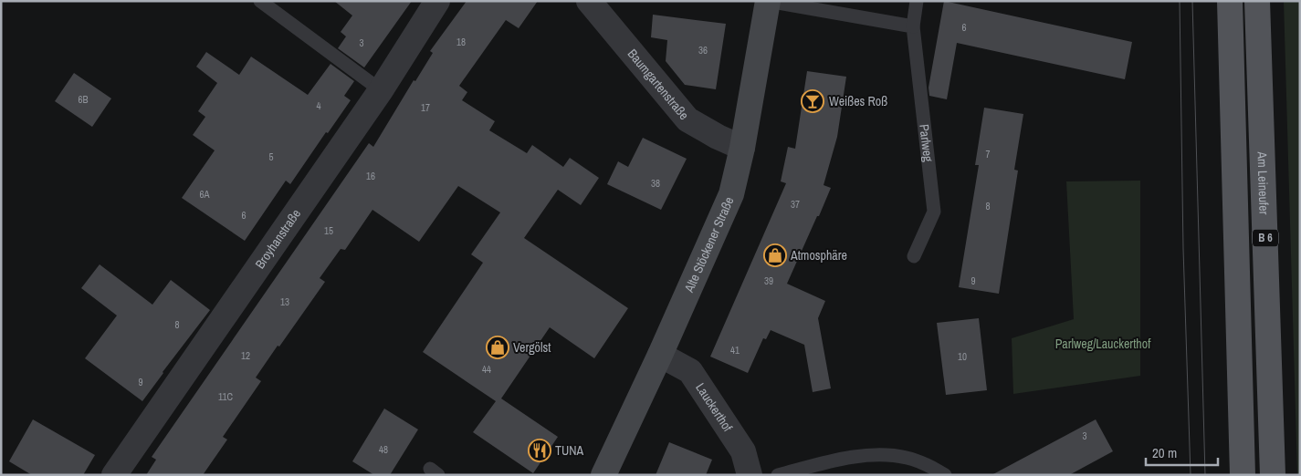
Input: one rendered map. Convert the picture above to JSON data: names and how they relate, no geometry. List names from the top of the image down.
{
  "streets": {
    "main road": ["Am Leineufer", "B 6"],
    "street": [
      "Baumgartenstraße",
      "Broyhanstraße",
      "Alte Stöckener Straße",
      "Lauckerthof"
    ],
    "lane": ["Parlweg"]
  },
  "crossings": [
    ["Baumgartenstraße", "Alte Stöckener Straße"],
    ["Alte Stöckener Straße", "Lauckerthof"]
  ],
  "parks": ["Parlweg/Lauckerthof"],
  "places": {
    "bar": ["Weißes Roß"],
    "shop": ["Atmosphäre", "Vergölst"],
    "restaurant": ["TUNA"]
  },
  "house_numbers": [
    "6",
    "18",
    "3",
    "36",
    "6B",
    "4",
    "17",
    "7",
    "5",
    "16",
    "38",
    "6A",
    "37",
    "8",
    "6",
    "15",
    "39",
    "9",
    "13",
    "8",
    "41",
    "12",
    "10",
    "44",
    "9",
    "11C",
    "3",
    "48"
  ],
  "scale_bar": "20 m"
}
